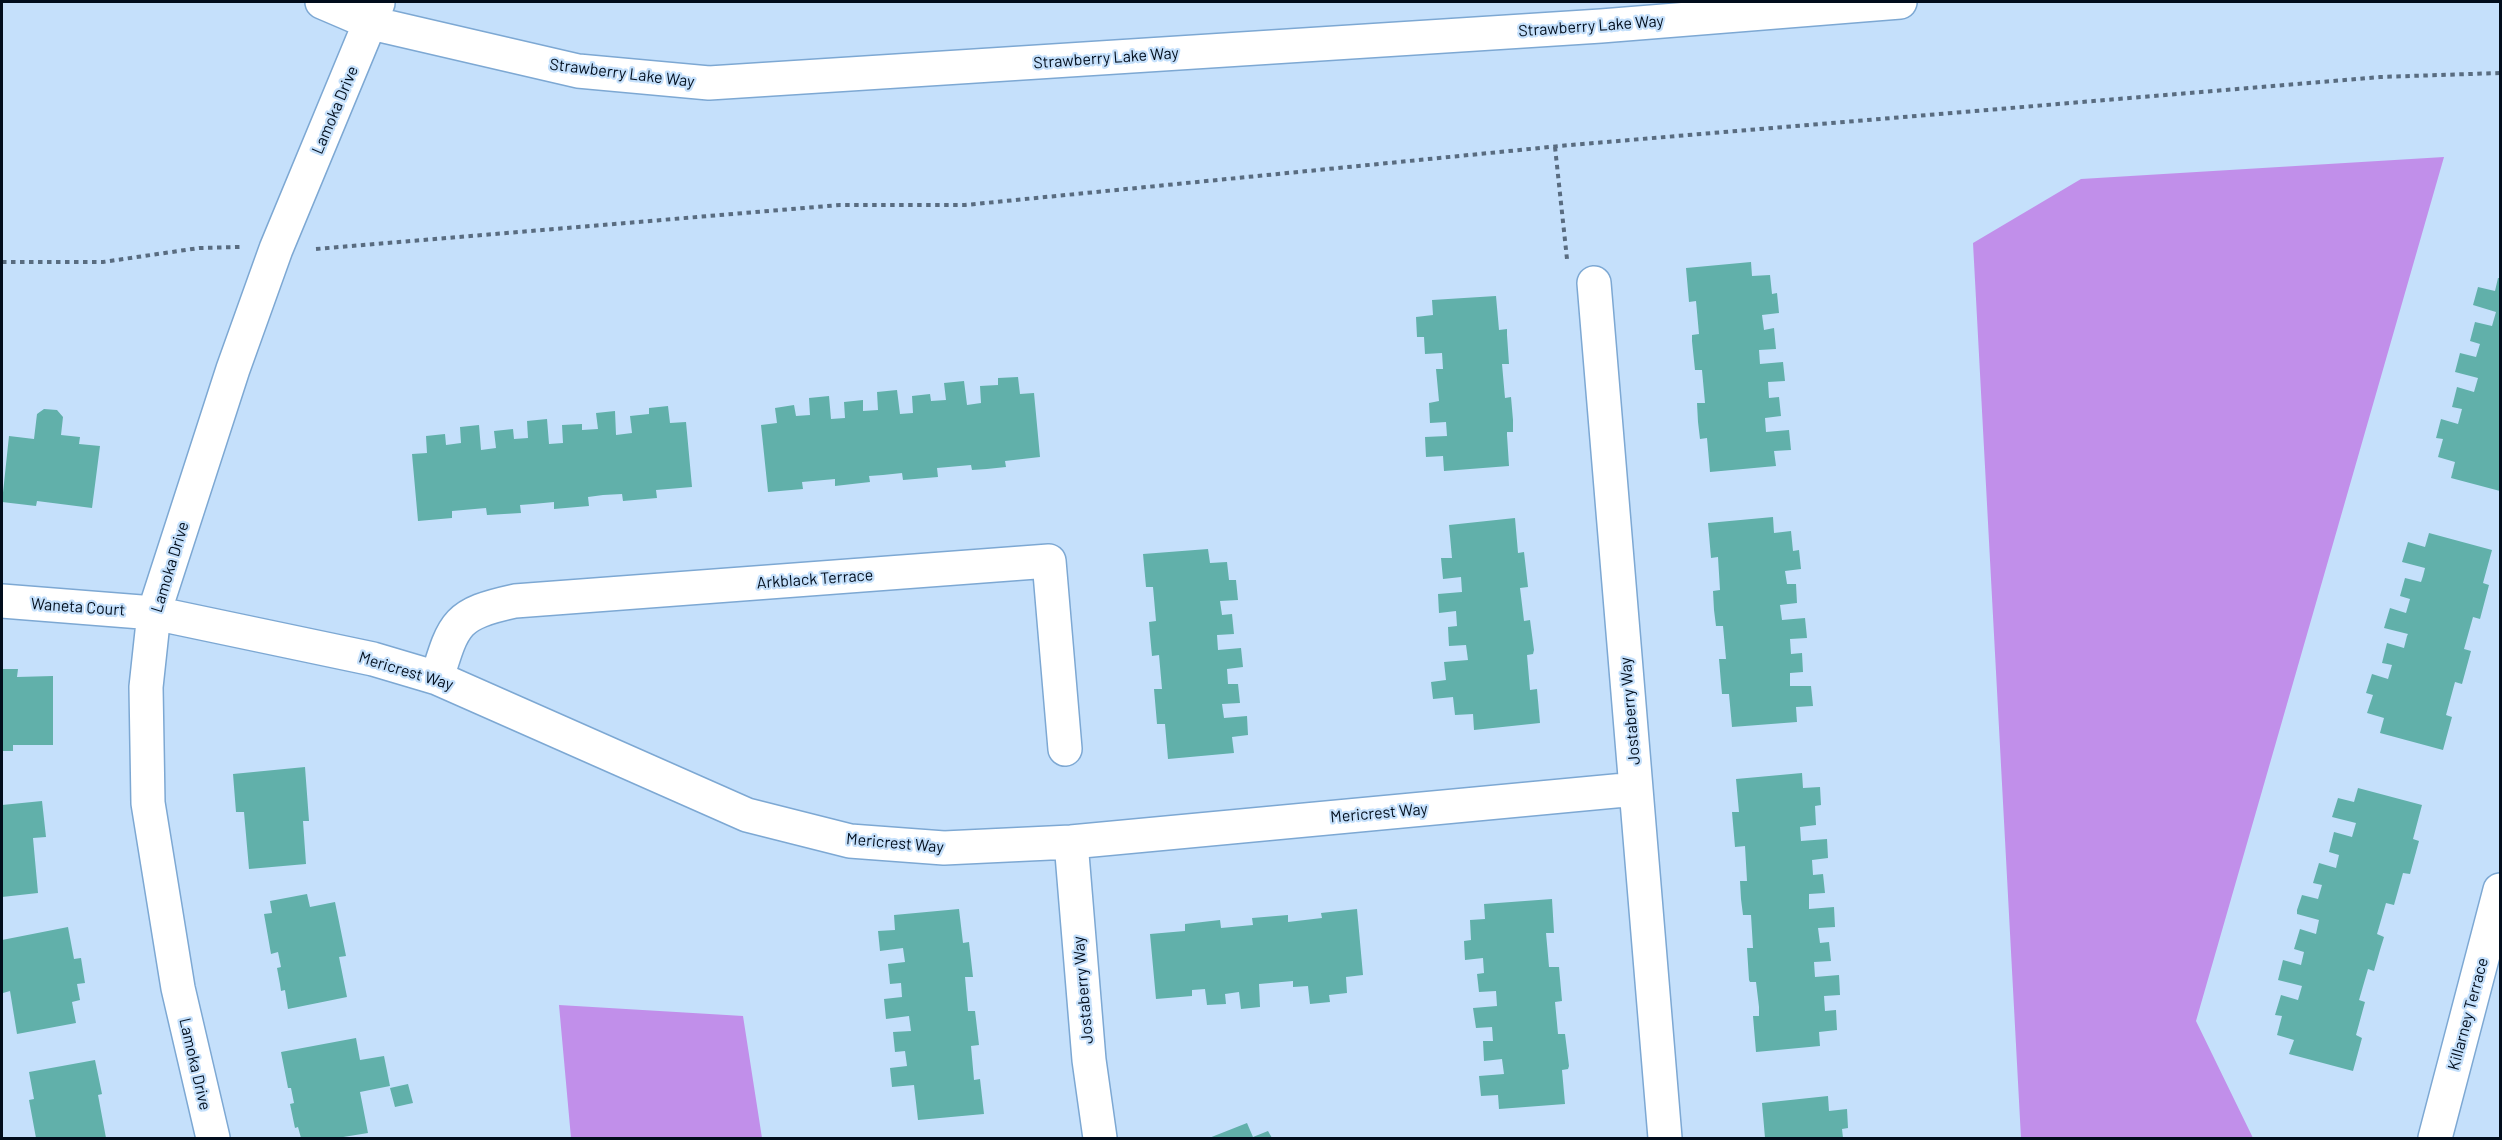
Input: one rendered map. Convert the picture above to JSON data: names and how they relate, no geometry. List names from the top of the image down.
{
  "streets": {
    "street": [
      "Strawberry Lake Way",
      "Lamoka Drive",
      "Arkblack Terrace",
      "Waneta Court",
      "Mericrest Way",
      "Jostaberry Way",
      "Killarney Terrace"
    ]
  },
  "crossings": [
    ["Strawberry Lake Way", "Lamoka Drive"],
    ["Lamoka Drive", "Waneta Court"],
    ["Lamoka Drive", "Mericrest Way"],
    ["Arkblack Terrace", "Mericrest Way"],
    ["Waneta Court", "Mericrest Way"],
    ["Mericrest Way", "Jostaberry Way"]
  ]
}
